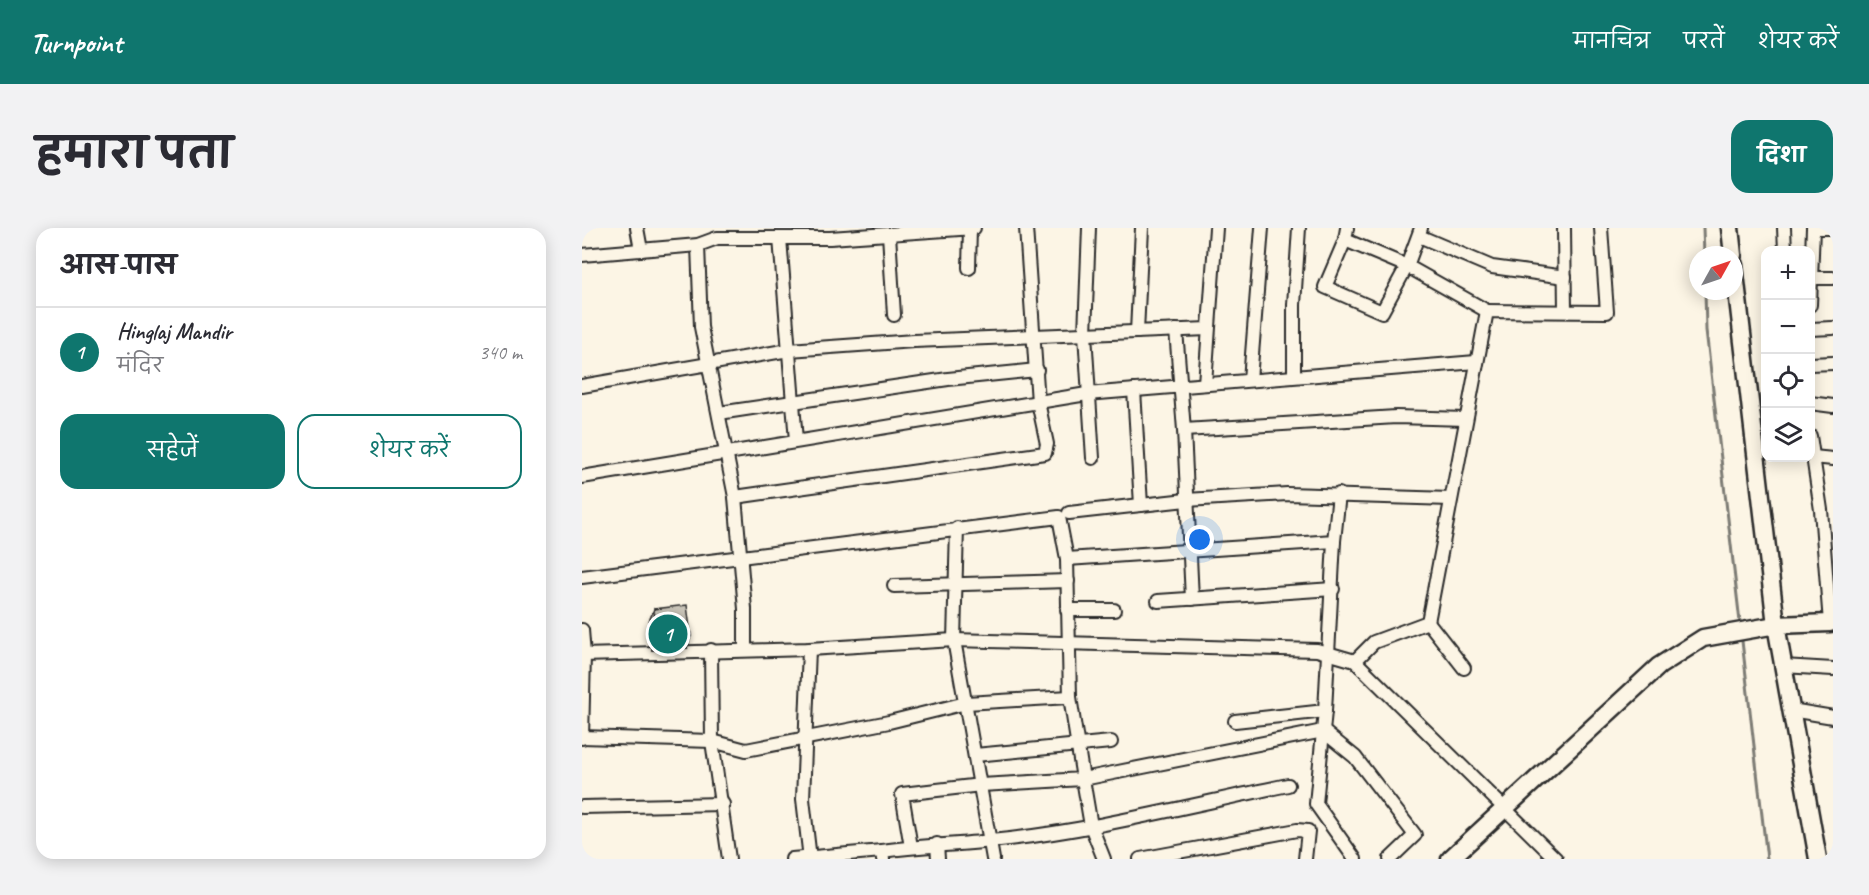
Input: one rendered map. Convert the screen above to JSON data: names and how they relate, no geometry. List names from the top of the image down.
{
  "north": "top right",
  "page": {
    "header": "Turnpoint",
    "nav": ["मानचित्र", "परतें", "शेयर करें"],
    "title": "हमारा पता",
    "buttons": [
      "दिशा",
      ["सहेजें", "शेयर करें"]
    ],
    "heading": "आस-पास",
    "map_buttons": ["+", "−"],
    "list": [
      {
        "mark": "1",
        "name": "Hinglaj Mandir",
        "note": "मंदिर",
        "value": "340 m"
      }
    ],
    "pins": "1"
  }
}
